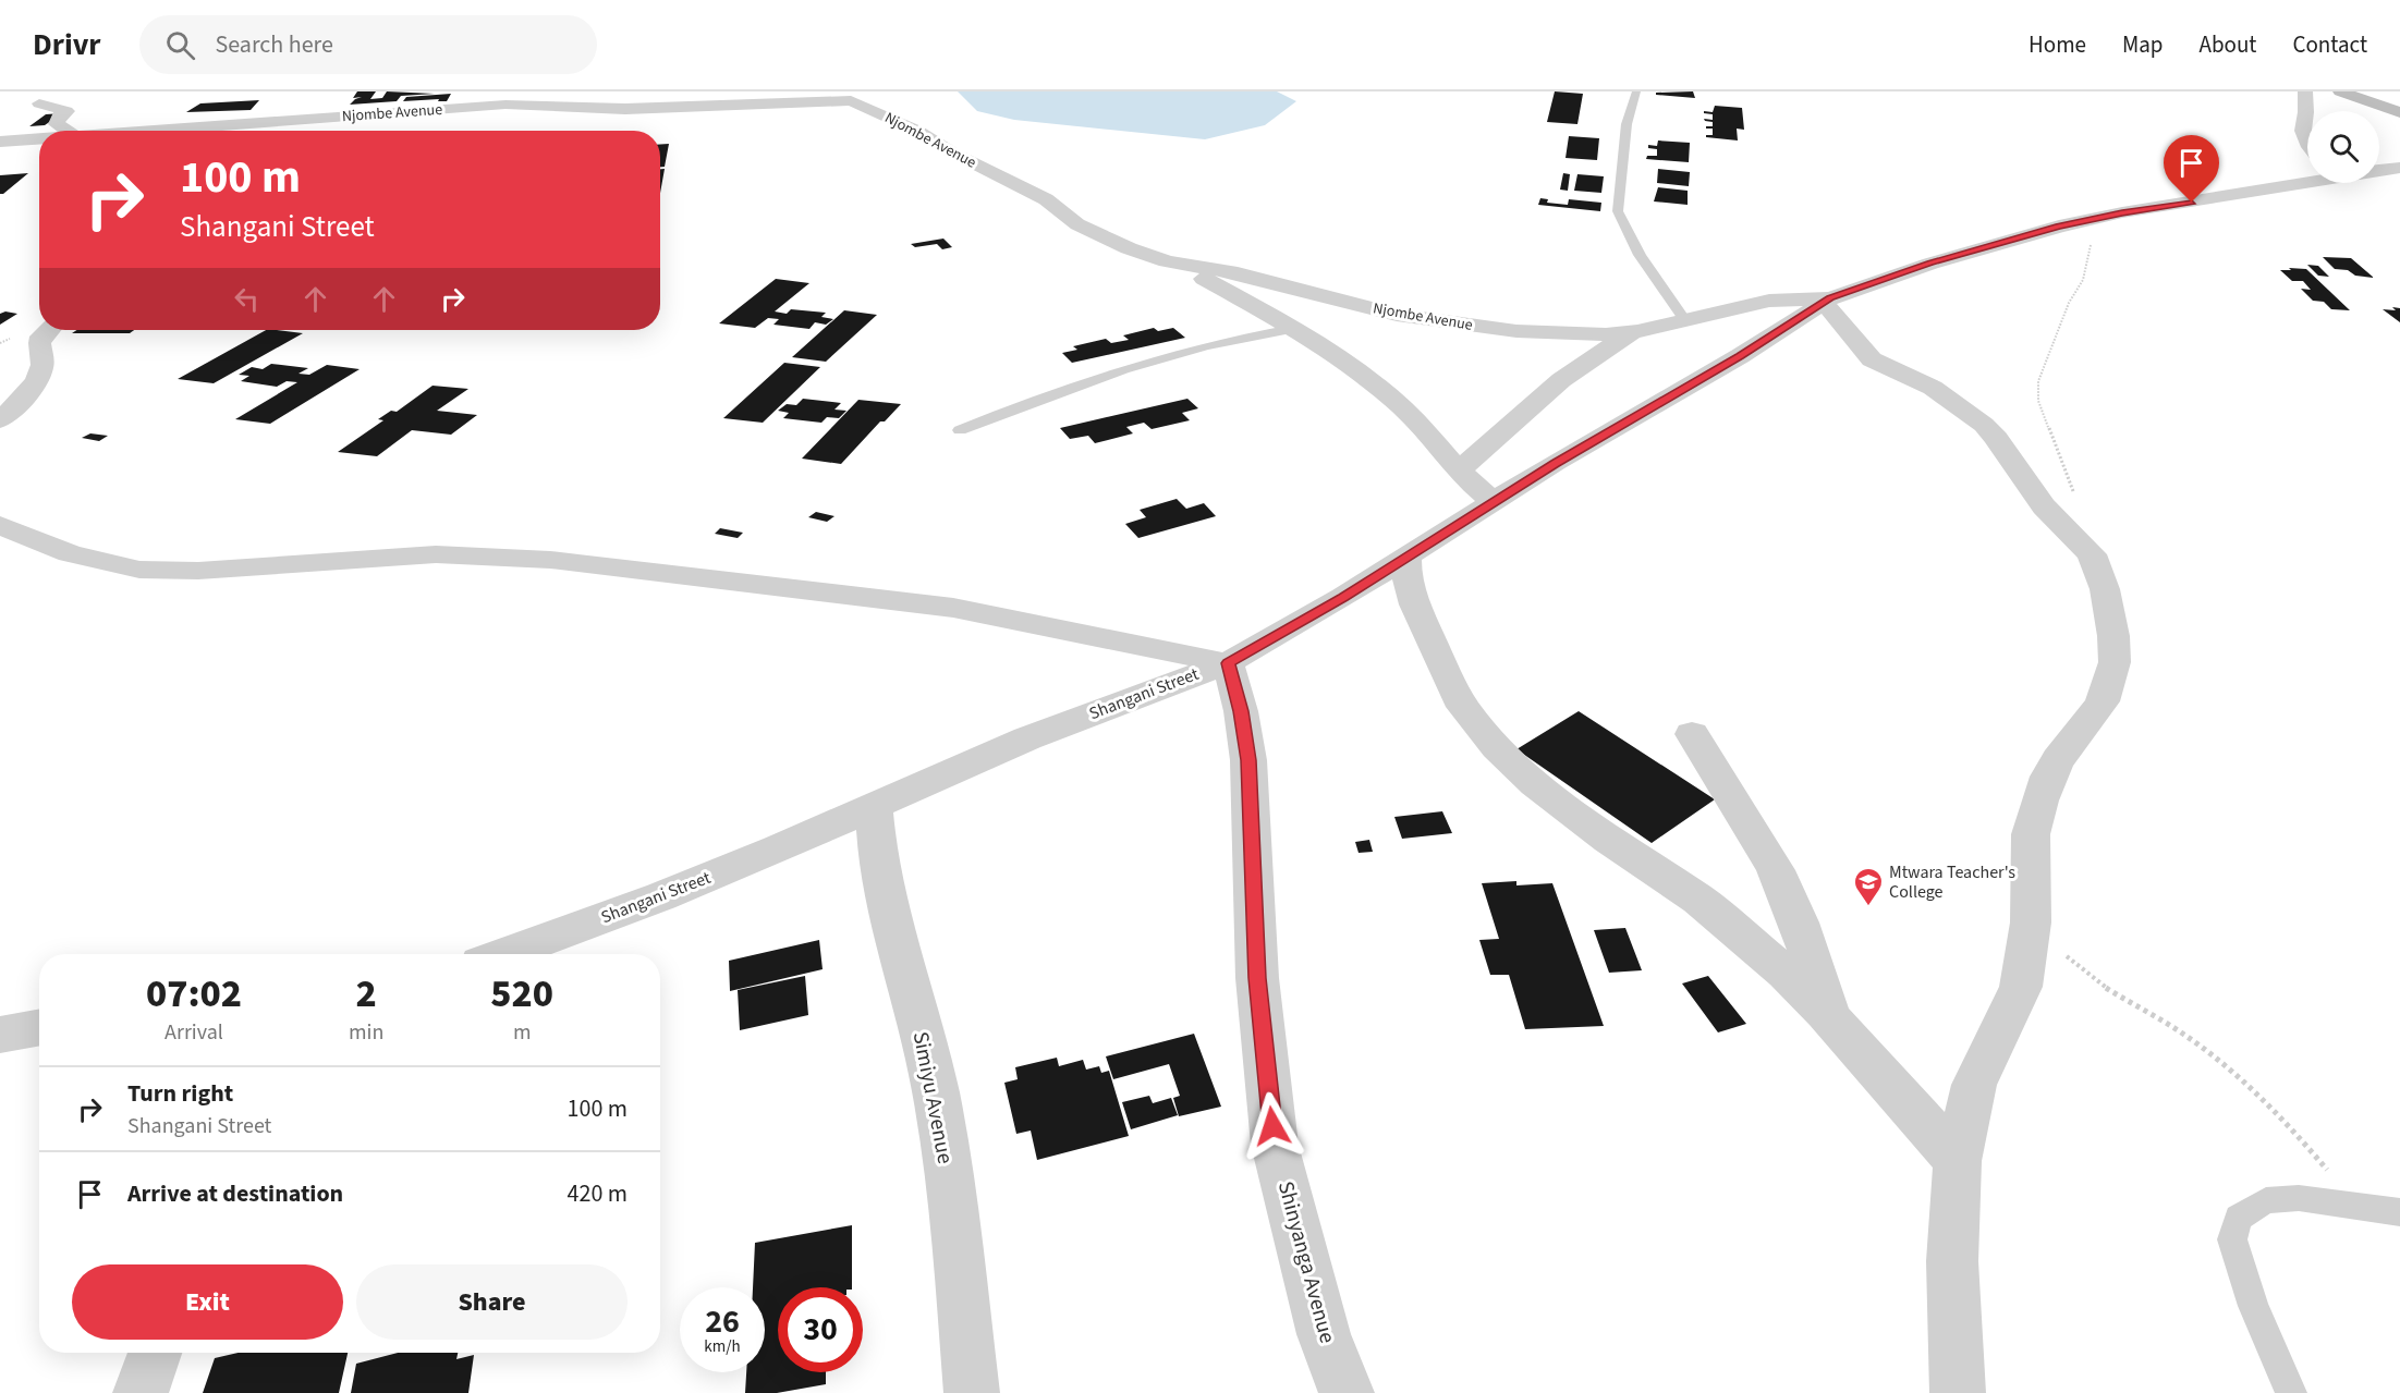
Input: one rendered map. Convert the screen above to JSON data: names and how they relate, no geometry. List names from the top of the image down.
{
  "streets": {
    "street": [
      "Njombe Avenue",
      "Shangani Street",
      "Simiyu Avenue",
      "Shinyanga Avenue"
    ]
  },
  "crossings": [
    ["Njombe Avenue", "Shangani Street"],
    ["Shangani Street", "Simiyu Avenue"],
    ["Shangani Street", "Shinyanga Avenue"]
  ],
  "places": {
    "school or university": ["Mtwara Teacher's College"]
  },
  "page": {
    "header": "Drivr",
    "search": "Search here",
    "nav": [
      "Home",
      "Map",
      "About",
      "Contact"
    ],
    "turn": ["100 m", "Shangani Street"],
    "eta": [
      "07:02",
      "Arrival",
      "2",
      "min",
      "520",
      "m"
    ],
    "list": [
      {
        "name": "Turn right",
        "note": "Shangani Street",
        "value": "100 m"
      },
      {
        "name": "Arrive at destination",
        "value": "420 m"
      }
    ],
    "buttons": ["Exit", "Share"],
    "speed": "26 km/h",
    "limit": "30"
  }
}
